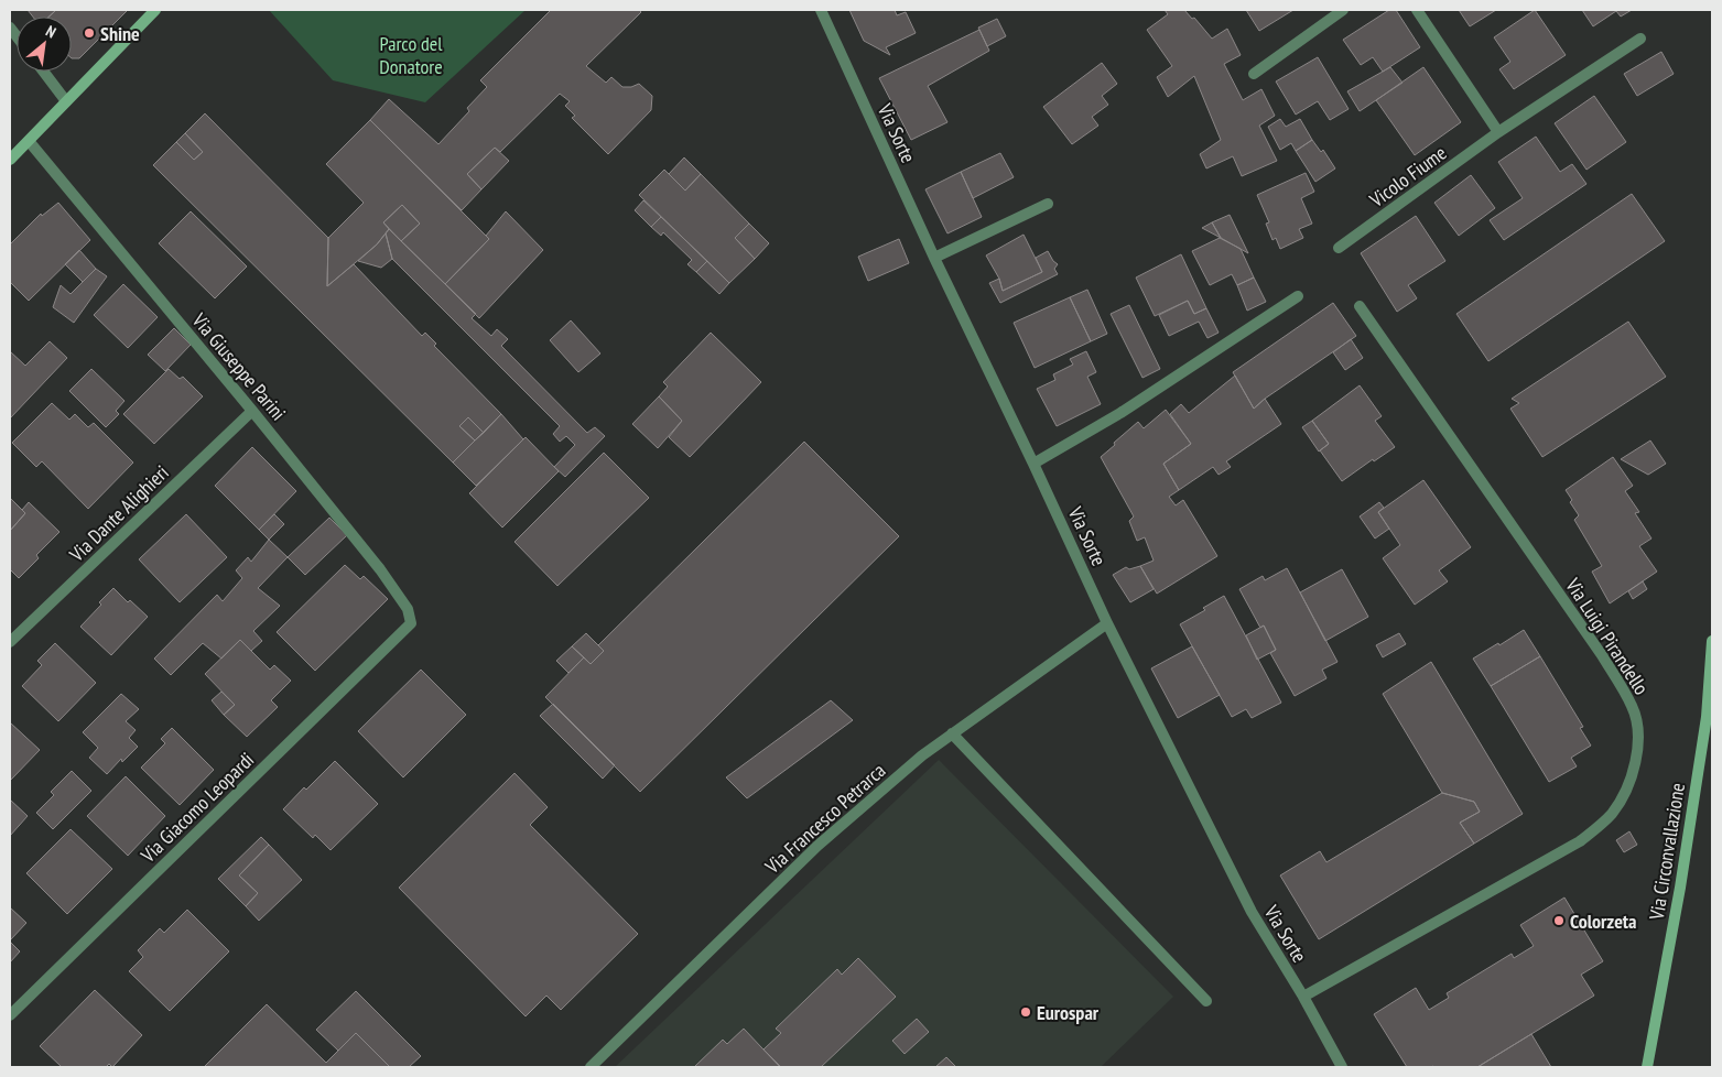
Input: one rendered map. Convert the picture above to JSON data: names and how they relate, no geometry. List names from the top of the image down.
{
  "streets": {
    "main road": ["Via Circonvallazione"],
    "street": [
      "Via Sorte",
      "Vicolo Fiume",
      "Via Giuseppe Parini",
      "Via Dante Alighieri",
      "Via Luigi Pirandello",
      "Via Giacomo Leopardi",
      "Via Francesco Petrarca"
    ]
  },
  "crossings": [
    ["Via Sorte", "Via Luigi Pirandello"],
    ["Via Sorte", "Via Francesco Petrarca"],
    ["Via Giuseppe Parini", "Via Dante Alighieri"],
    ["Via Giuseppe Parini", "Via Giacomo Leopardi"]
  ],
  "parks": ["Parco del Donatore"],
  "places": ["Shine", "Colorzeta", "Eurospar"],
  "north": "top right"
}
